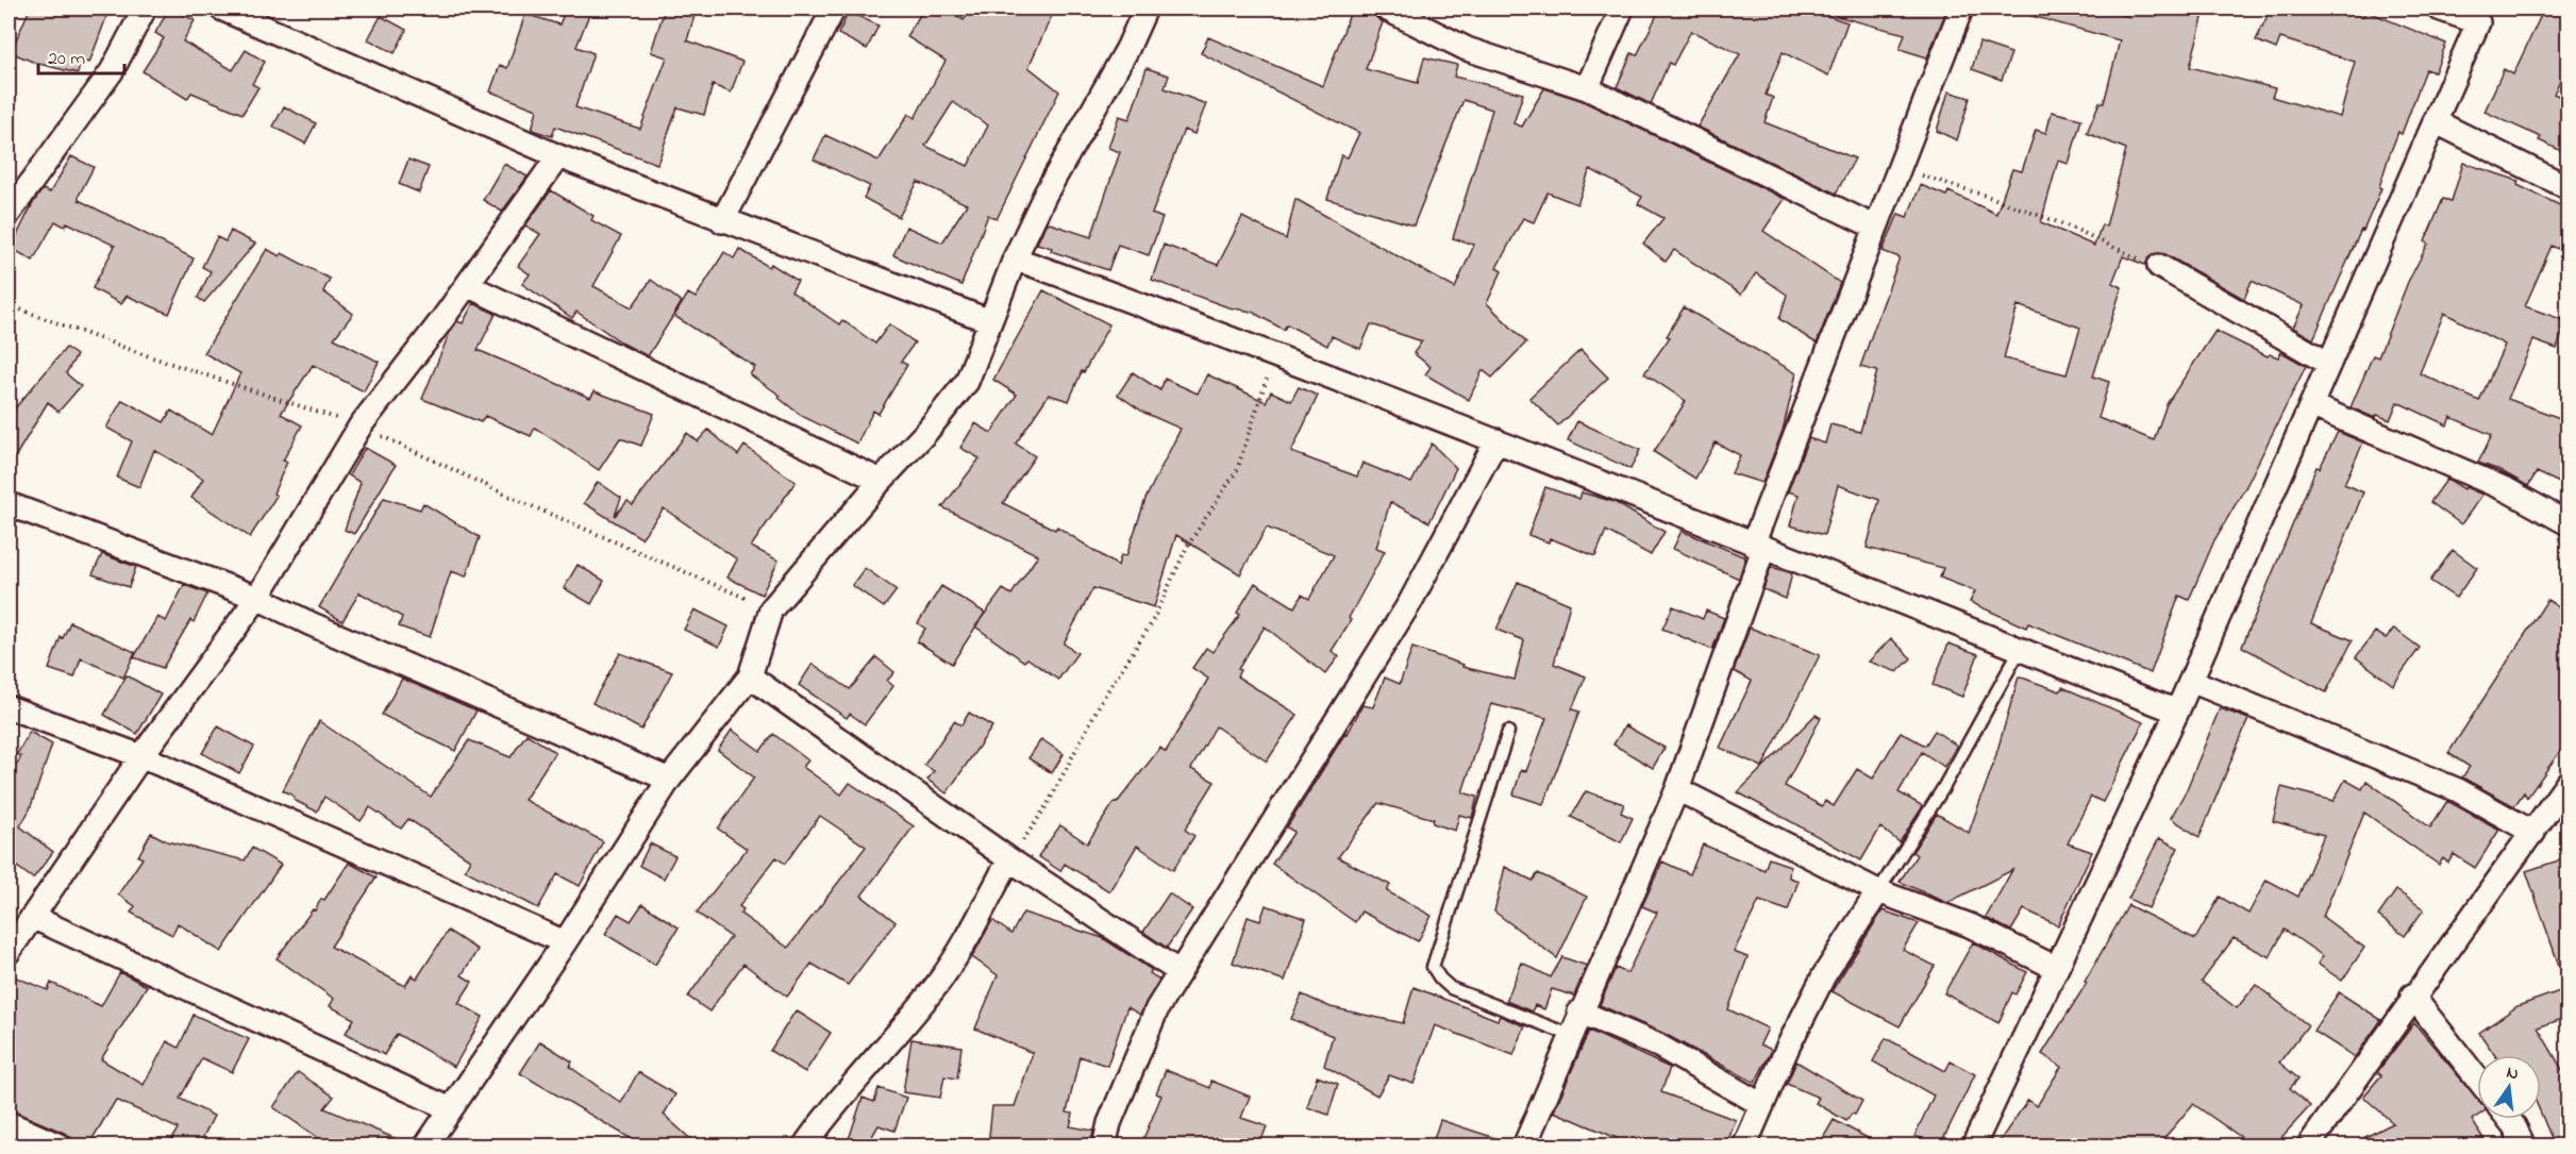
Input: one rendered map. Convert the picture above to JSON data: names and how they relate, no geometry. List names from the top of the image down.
{
  "scale_bar": "20 m",
  "north": "top"
}
